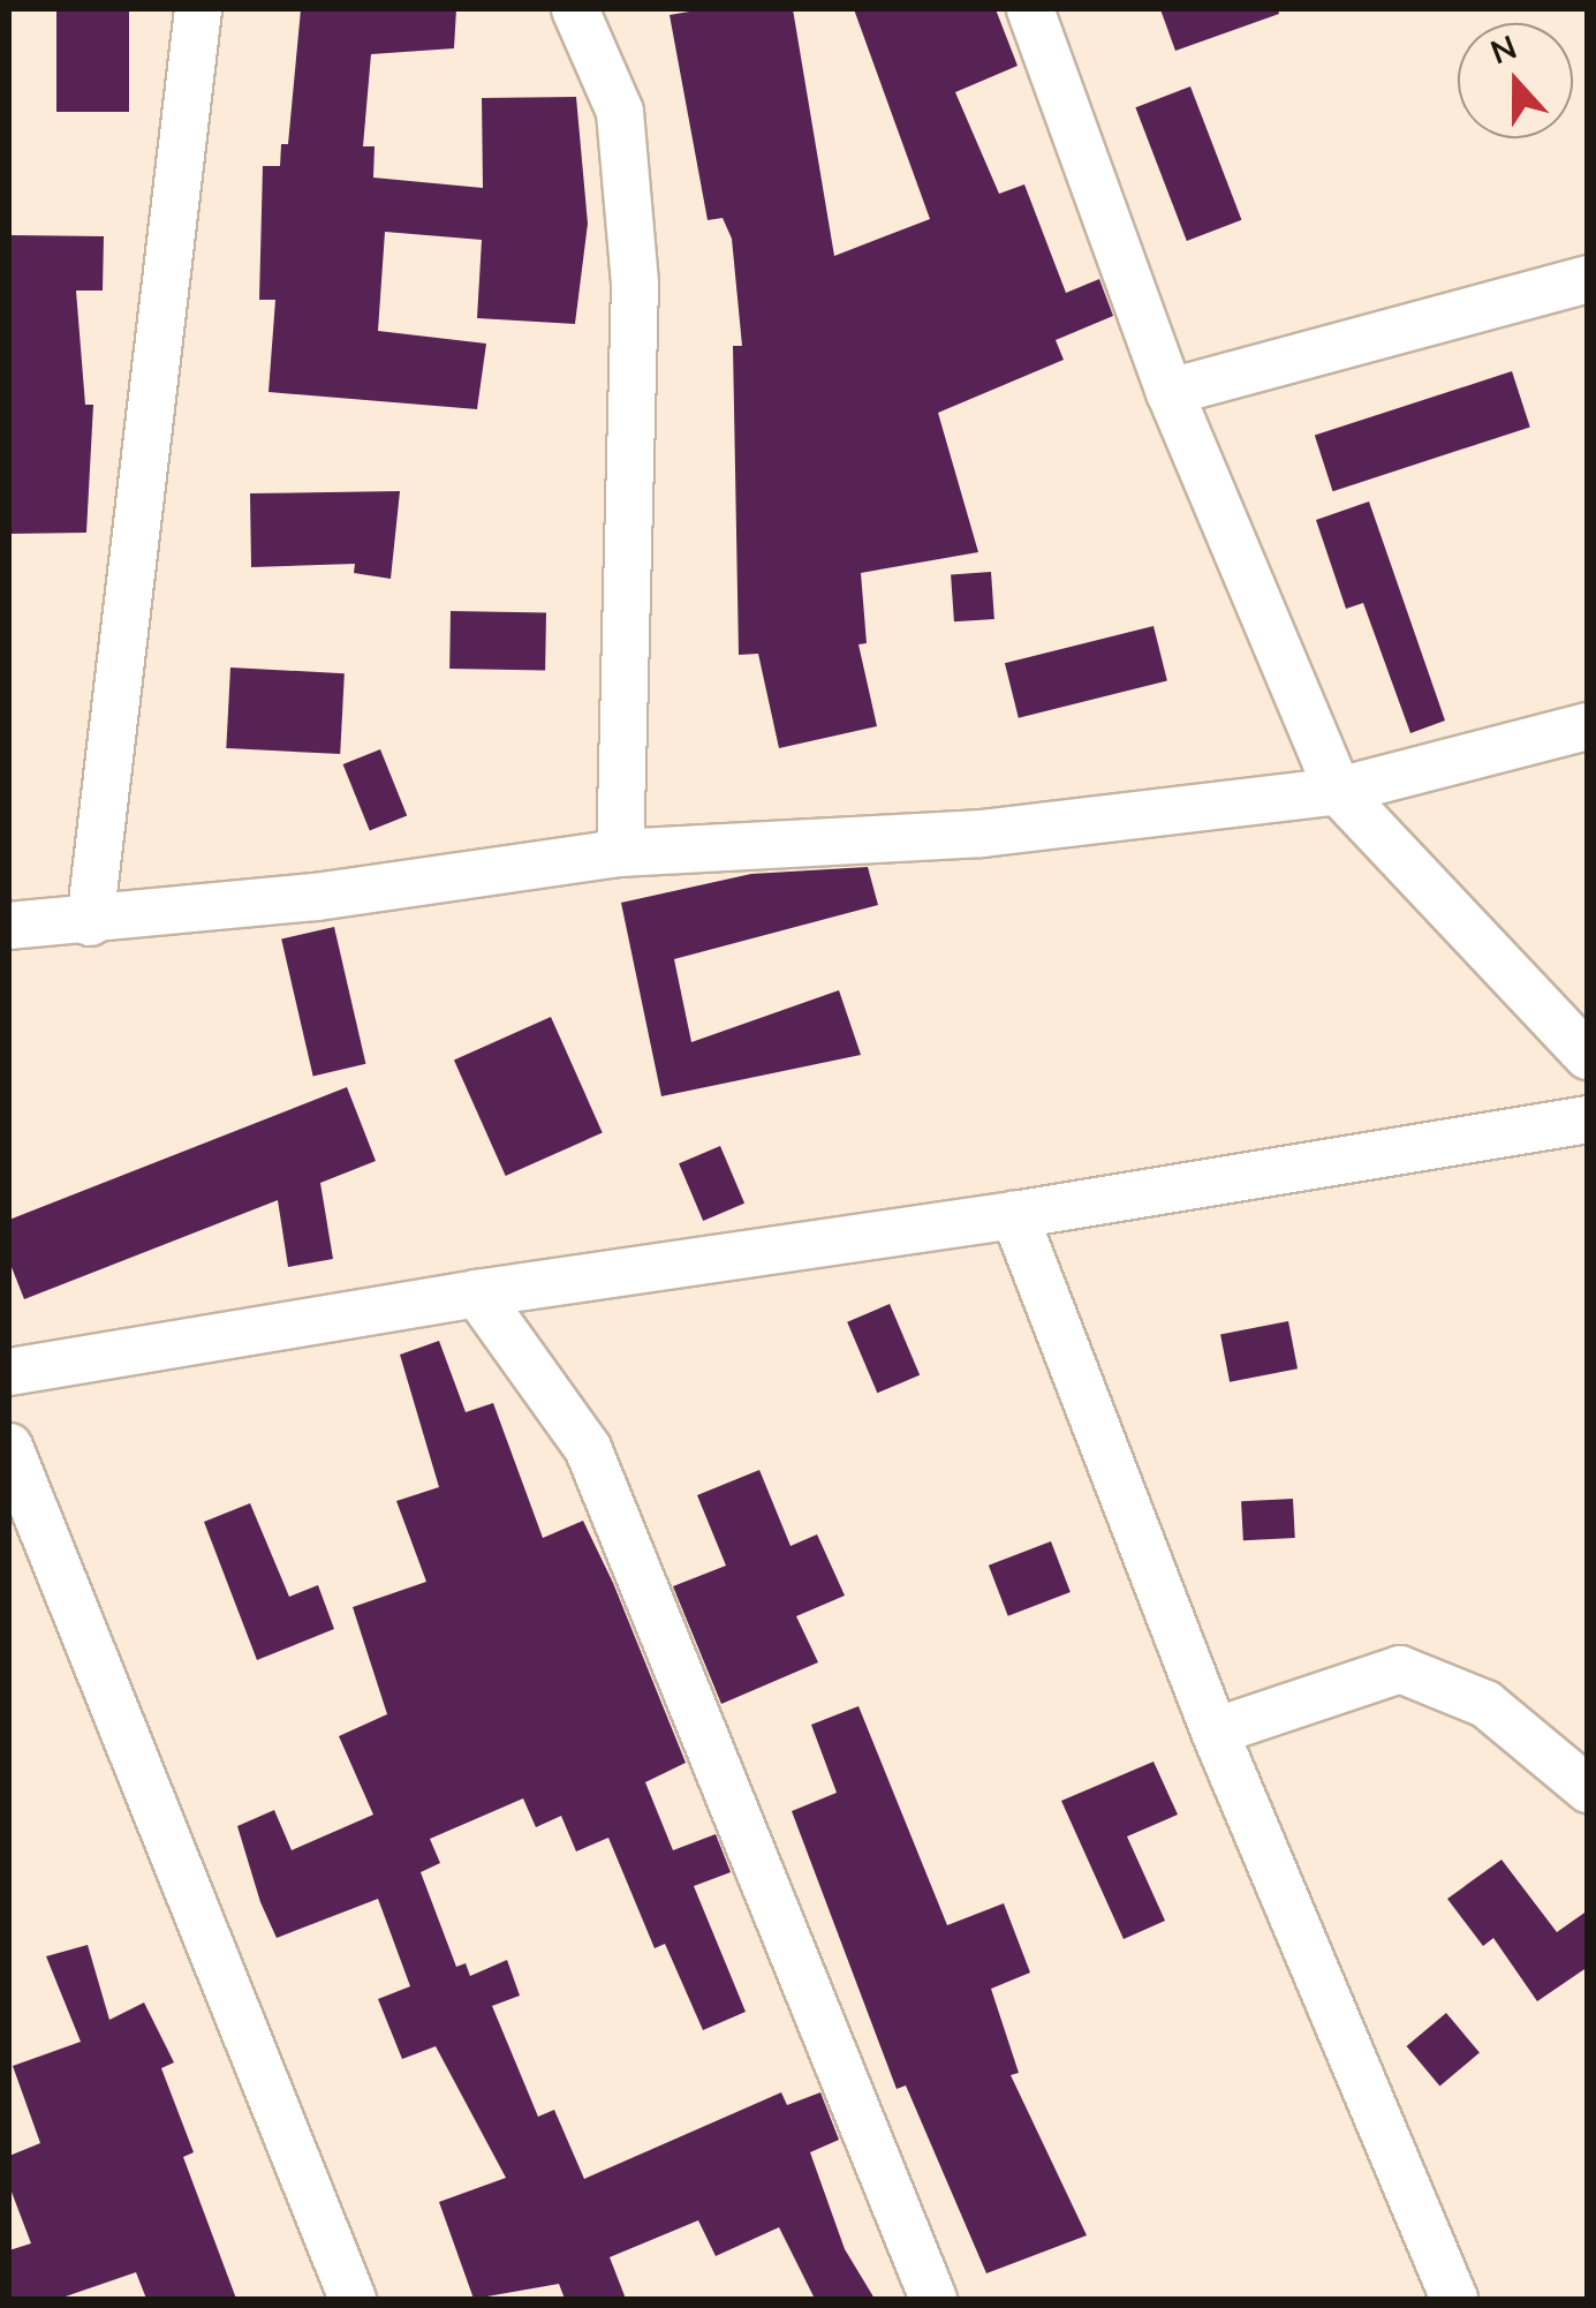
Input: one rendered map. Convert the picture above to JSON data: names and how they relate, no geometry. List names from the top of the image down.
{
  "north": "top"
}
